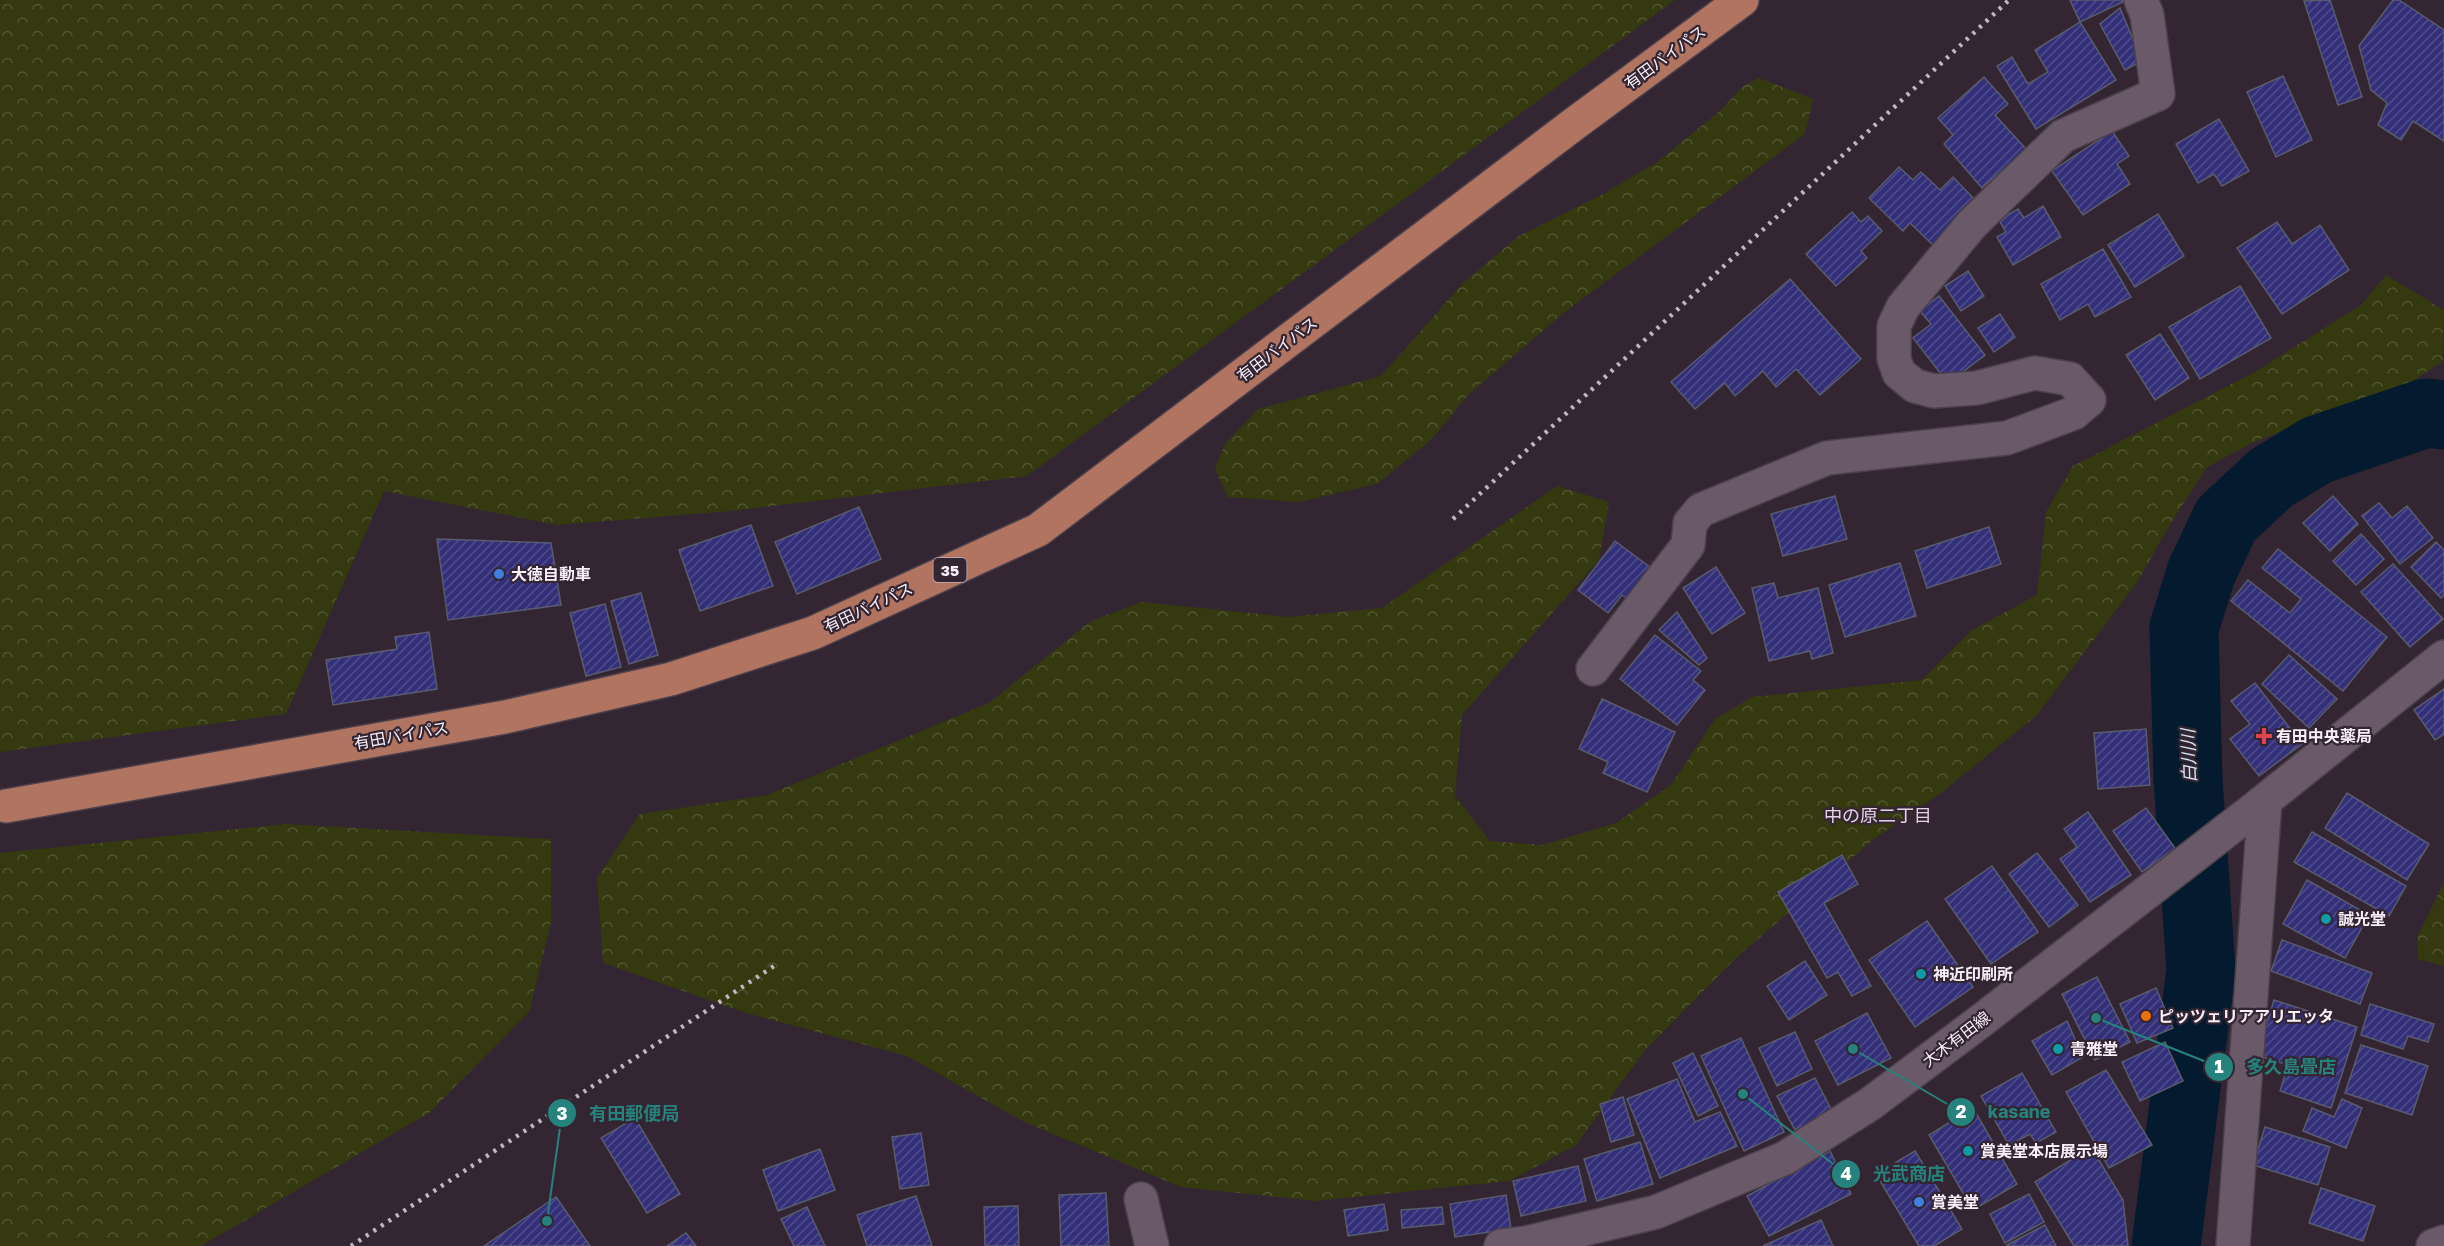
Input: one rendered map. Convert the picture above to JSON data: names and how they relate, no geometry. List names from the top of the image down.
{
  "streets": {
    "highway": ["有田バイパス", "35"],
    "street": ["大木有田線"]
  },
  "districts": ["中の原二丁目"],
  "water": ["白川川"],
  "places": {
    "other": [
      "大徳自動車",
      "誠光堂",
      "神近印刷所",
      "ピッツェリアアリエッタ",
      "多久島畳店",
      "kasane",
      "青雅堂",
      "光武商店",
      "賞美堂本店展示場",
      "賞美堂",
      "有田郵便局"
    ],
    "health": ["有田中央薬局"]
  }
}
